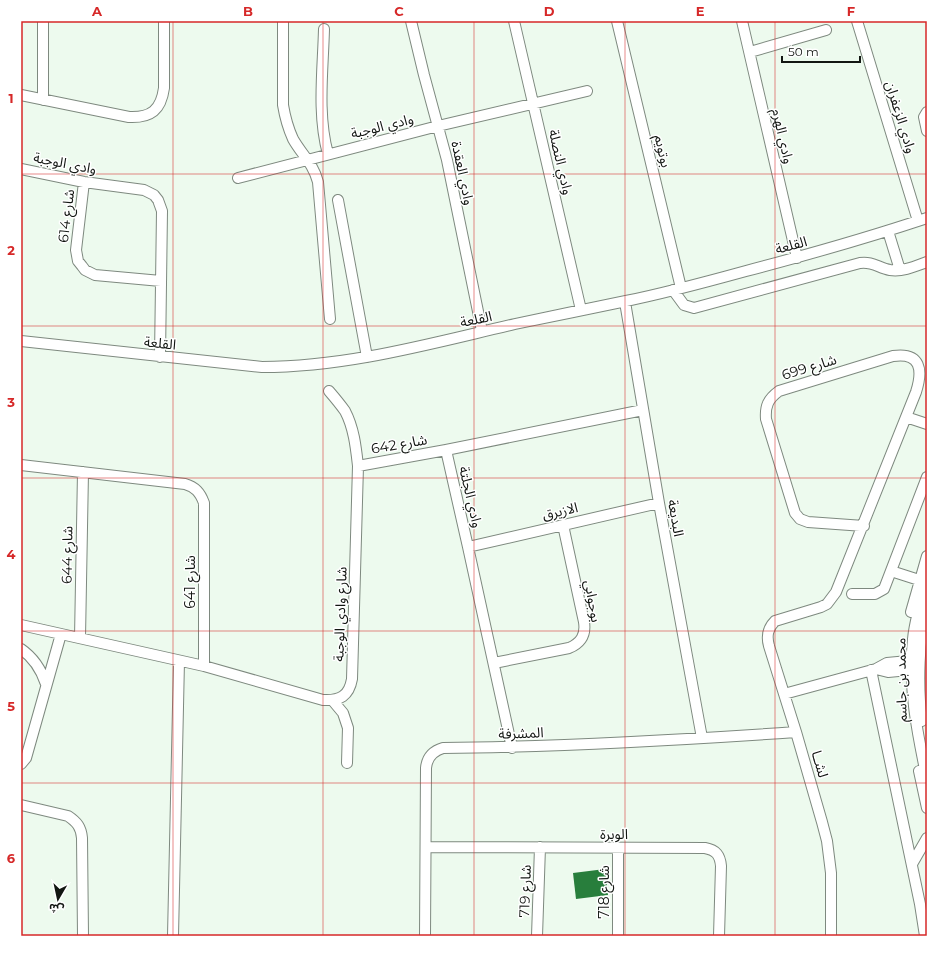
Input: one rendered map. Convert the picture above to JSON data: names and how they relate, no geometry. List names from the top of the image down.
{
  "streets": {
    "street": [
      "وادي الزعفران",
      "وادي الوجبة",
      "وادي الهرم",
      "بوتويم",
      "وادي النصلة",
      "وادي العقدة",
      "شارع 614",
      "القلعة",
      "شارع 699",
      "شارع 642",
      "وادي الجلتة",
      "الازيرق",
      "البديعة",
      "شارع 644",
      "شارع 641",
      "بوجوابي",
      "شارع وادي الوجبة",
      "محمد بن جاسم",
      "المشرفة",
      "لشــا",
      "الوبرة",
      "شارع 719",
      "شارع 718"
    ]
  },
  "crossings": [
    ["وادي الزعفران", "القلعة"],
    ["وادي الوجبة", "وادي النصلة"],
    ["وادي الوجبة", "وادي العقدة"],
    ["وادي الوجبة", "شارع 614"],
    ["وادي الوجبة", "القلعة"],
    ["وادي الهرم", "القلعة"],
    ["بوتويم", "القلعة"],
    ["وادي النصلة", "القلعة"],
    ["وادي العقدة", "القلعة"],
    ["القلعة", "البديعة"],
    ["شارع 699", "لشــا"],
    ["شارع 642", "وادي الجلتة"],
    ["شارع 642", "شارع وادي الوجبة"],
    ["وادي الجلتة", "الازيرق"],
    ["وادي الجلتة", "البديعة"],
    ["وادي الجلتة", "بوجوابي"],
    ["وادي الجلتة", "المشرفة"],
    ["الازيرق", "البديعة"],
    ["الازيرق", "بوجوابي"],
    ["البديعة", "المشرفة"],
    ["شارع 644", "شارع 641"],
    ["المشرفة", "لشــا"],
    ["المشرفة", "الوبرة"],
    ["الوبرة", "شارع 719"],
    ["الوبرة", "شارع 718"]
  ],
  "scale_bar": "50 m",
  "north": "bottom",
  "grid": {
    "columns": [
      "A",
      "B",
      "C",
      "D",
      "E",
      "F"
    ],
    "rows": [
      "1",
      "2",
      "3",
      "4",
      "5",
      "6"
    ]
  }
}
